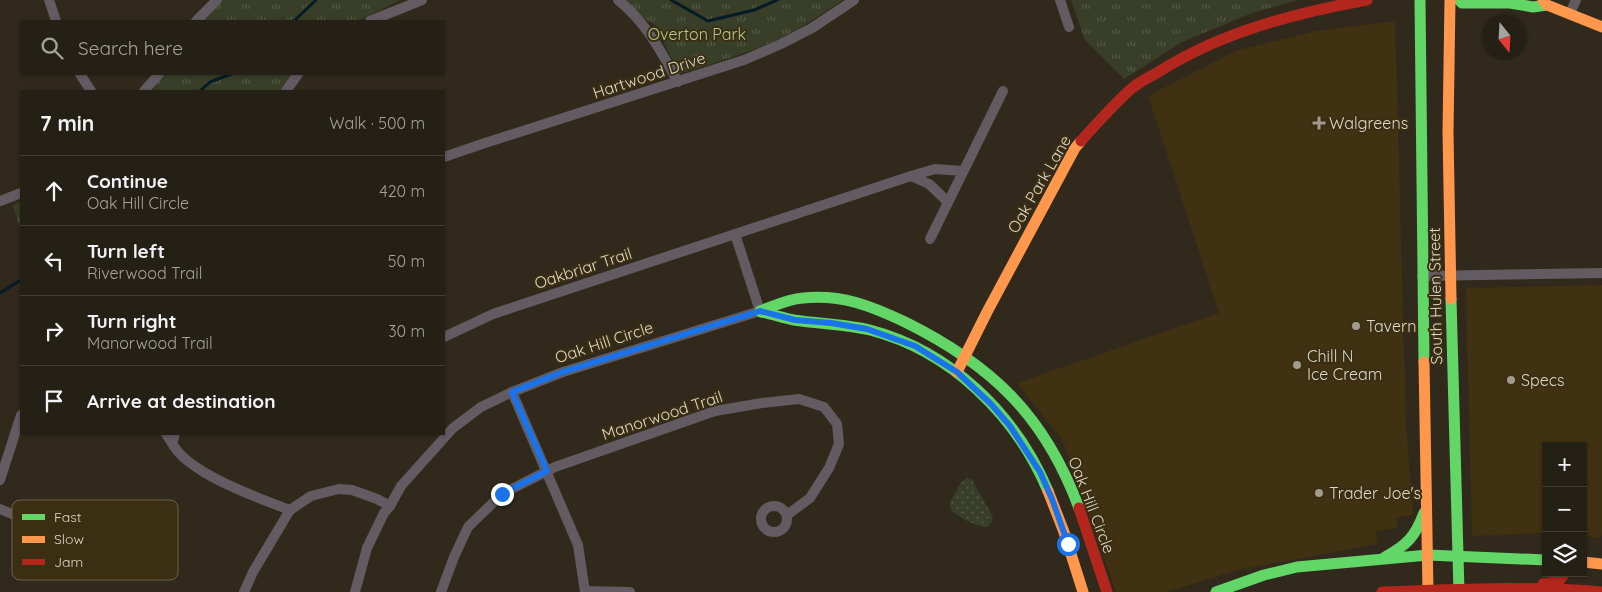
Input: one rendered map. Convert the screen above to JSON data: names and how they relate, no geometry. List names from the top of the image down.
{
  "streets": {
    "street": [
      "Hartwood Drive",
      "Oak Park Lane",
      "Oakbriar Trail",
      "South Hulen Street",
      "Oak Hill Circle",
      "Manorwood Trail"
    ]
  },
  "crossings": [
    ["Oak Park Lane", "Oak Hill Circle"]
  ],
  "parks": ["Overton Park"],
  "places": {
    "health": ["Walgreens"],
    "other": [
      "Tavern",
      "Chill N Ice Cream",
      "Specs",
      "Trader Joe's"
    ]
  },
  "legend": ["Fast", "Slow", "Jam"],
  "north": "bottom",
  "page": {
    "search": "Search here",
    "heading": ["7 min", "Walk · 500 m"],
    "list": [
      ["Continue", "Oak Hill Circle", "420 m"],
      ["Turn left", "Riverwood Trail", "50 m"],
      ["Turn right", "Manorwood Trail", "30 m"],
      "Arrive at destination"
    ],
    "map_buttons": ["+", "−"]
  }
}
